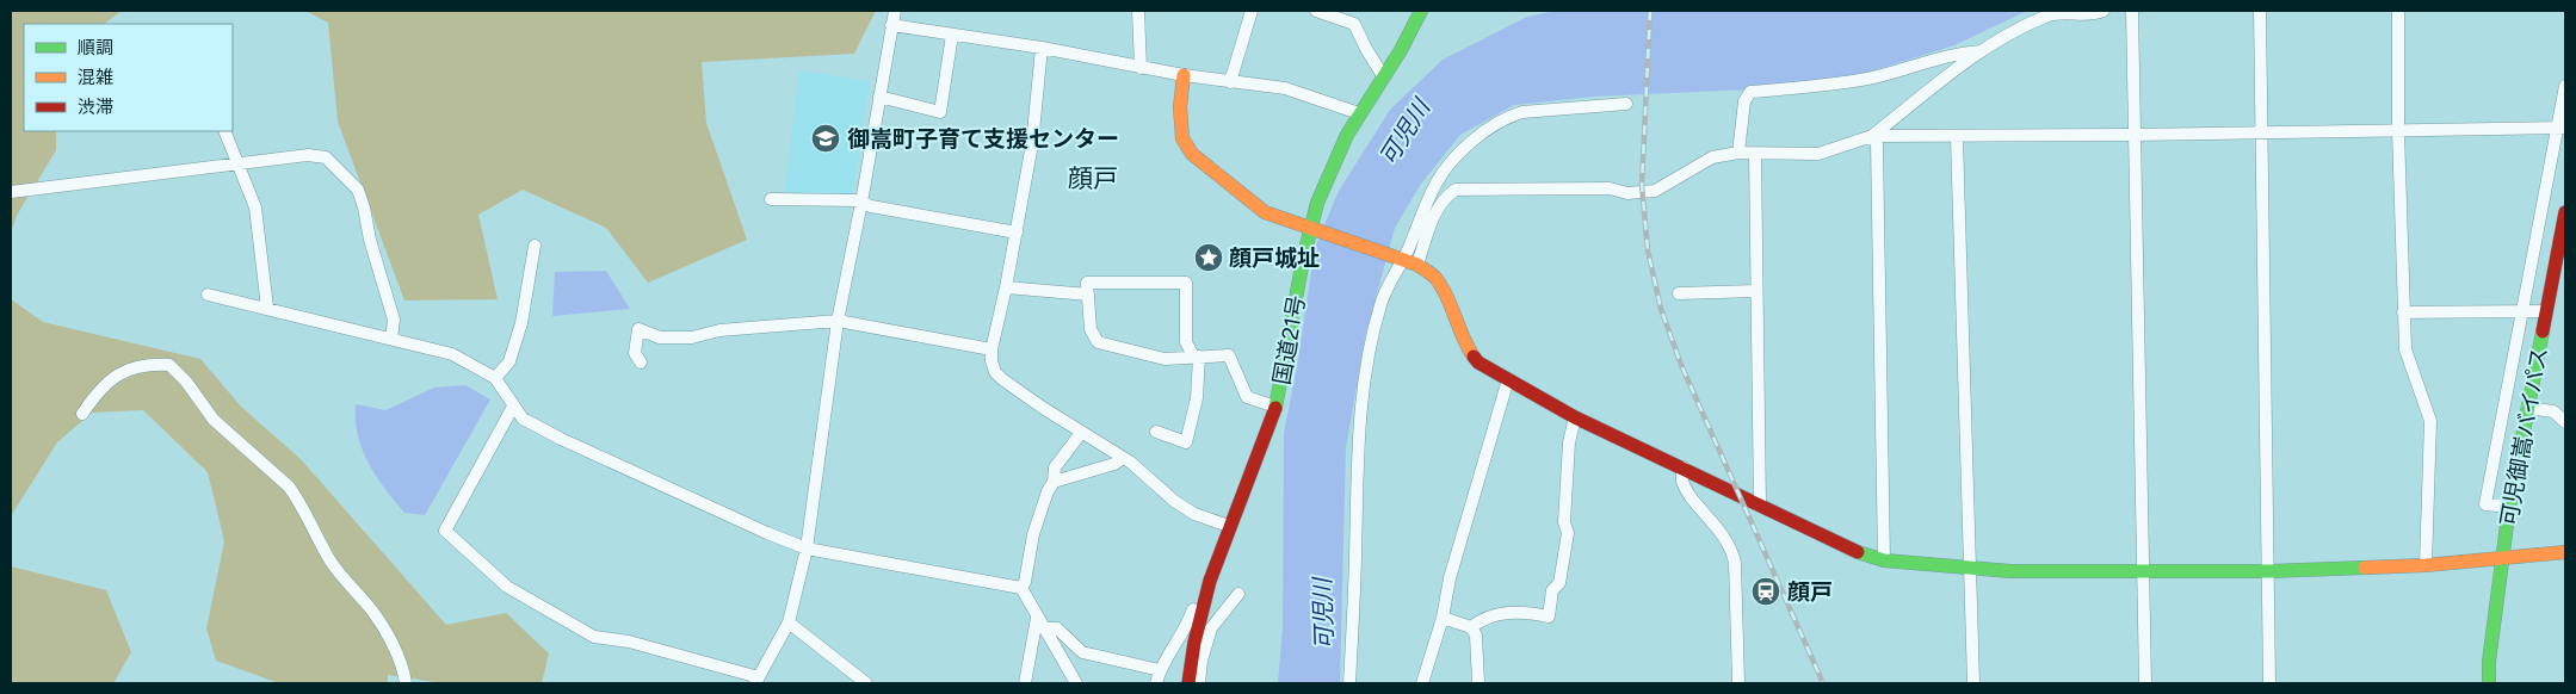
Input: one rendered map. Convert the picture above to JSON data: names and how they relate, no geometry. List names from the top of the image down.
{
  "streets": {
    "main road": ["国道21号", "可児御嵩バイパス"]
  },
  "districts": ["顔戸"],
  "water": ["可児川"],
  "places": {
    "school or university": ["御嵩町子育て支援センター"],
    "place": ["顔戸城址"],
    "station": ["顔戸"]
  },
  "legend": ["順調", "混雑", "渋滞"]
}
